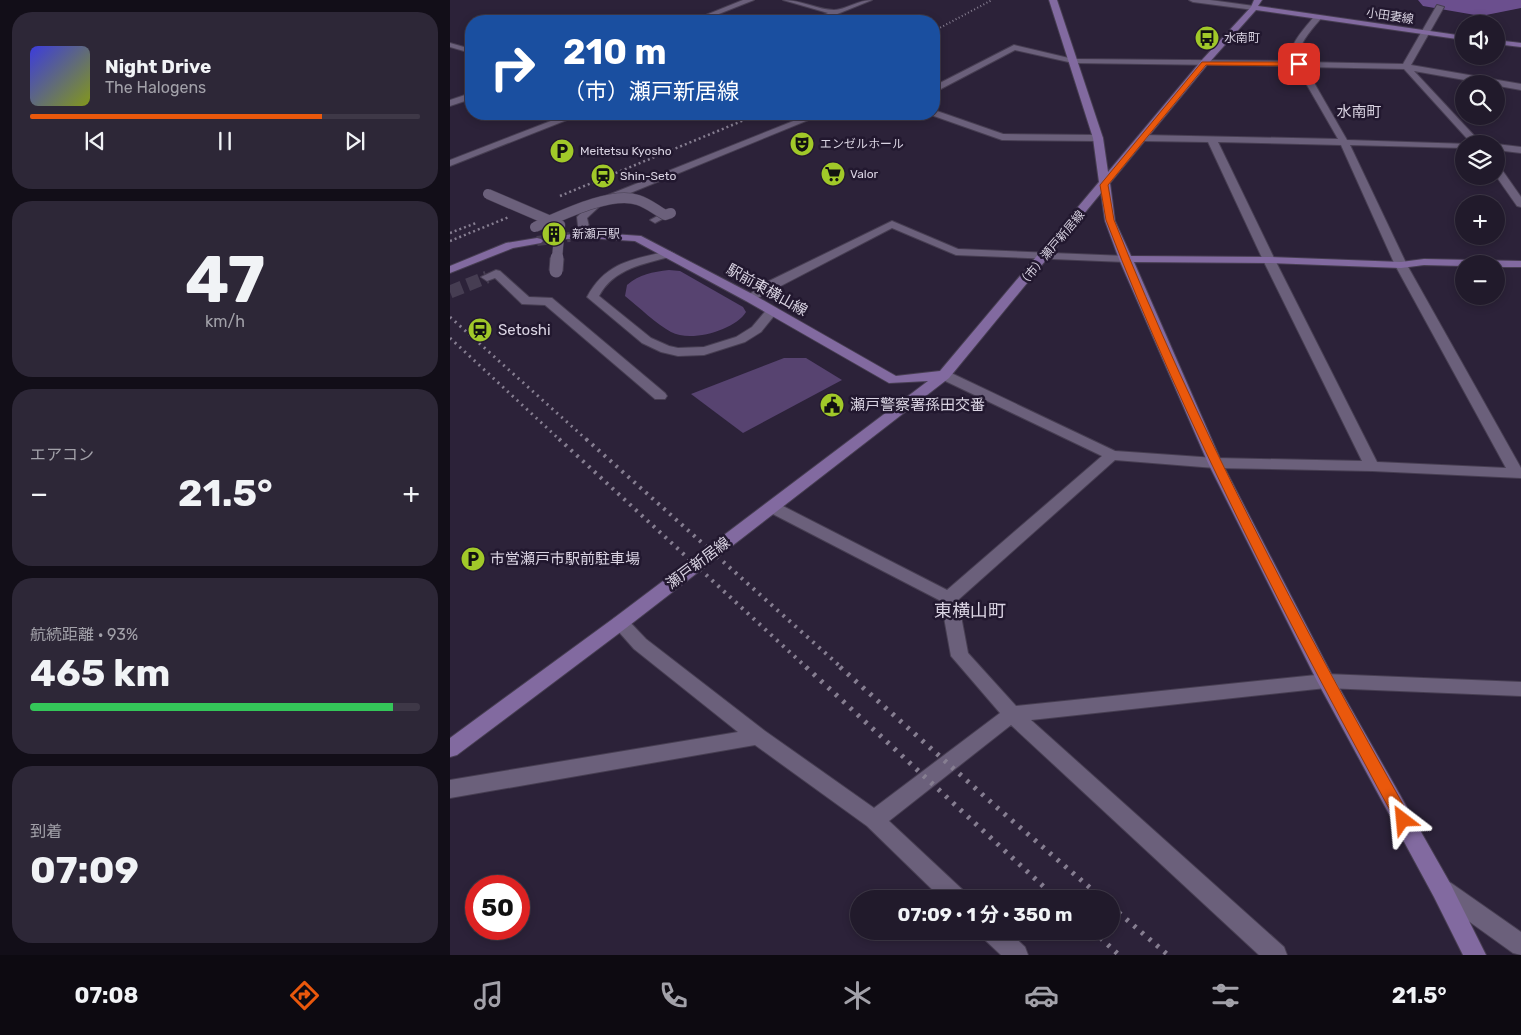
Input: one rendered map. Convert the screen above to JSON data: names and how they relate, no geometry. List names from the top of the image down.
{
  "streets": {
    "street": [
      "小田妻線",
      "（市）瀬戸新居線",
      "駅前東横山線",
      "瀬戸新居線"
    ]
  },
  "crossings": [
    ["小田妻線", "（市）瀬戸新居線"],
    ["（市）瀬戸新居線", "駅前東横山線"],
    ["（市）瀬戸新居線", "瀬戸新居線"],
    ["駅前東横山線", "瀬戸新居線"]
  ],
  "districts": ["水南町", "東横山町"],
  "places": {
    "bus stop": ["水南町"],
    "theatre": ["エンゼルホール"],
    "parking": ["Meitetsu Kyosho", "市営瀬戸市駅前駐車場"],
    "supermarket": ["Valor"],
    "station": ["Shin-Seto", "Setoshi"],
    "building": ["新瀬戸駅"],
    "public building": ["瀬戸警察署孫田交番"]
  },
  "page": {
    "map_buttons": ["+", "−"],
    "turn": ["210 m", "（市）瀬戸新居線"],
    "song": ["Night Drive", "The Halogens"],
    "tile": [
      ["47", "km/h"],
      "エアコン",
      ["航続距離 · 93%", "465 km"],
      ["到着", "07:09"]
    ],
    "heat": ["−", "21.5°", "+"],
    "limit": "50",
    "trip": "07:09 · 1 分 · 350 m",
    "tabs": ["07:08", "21.5°"]
  }
}
